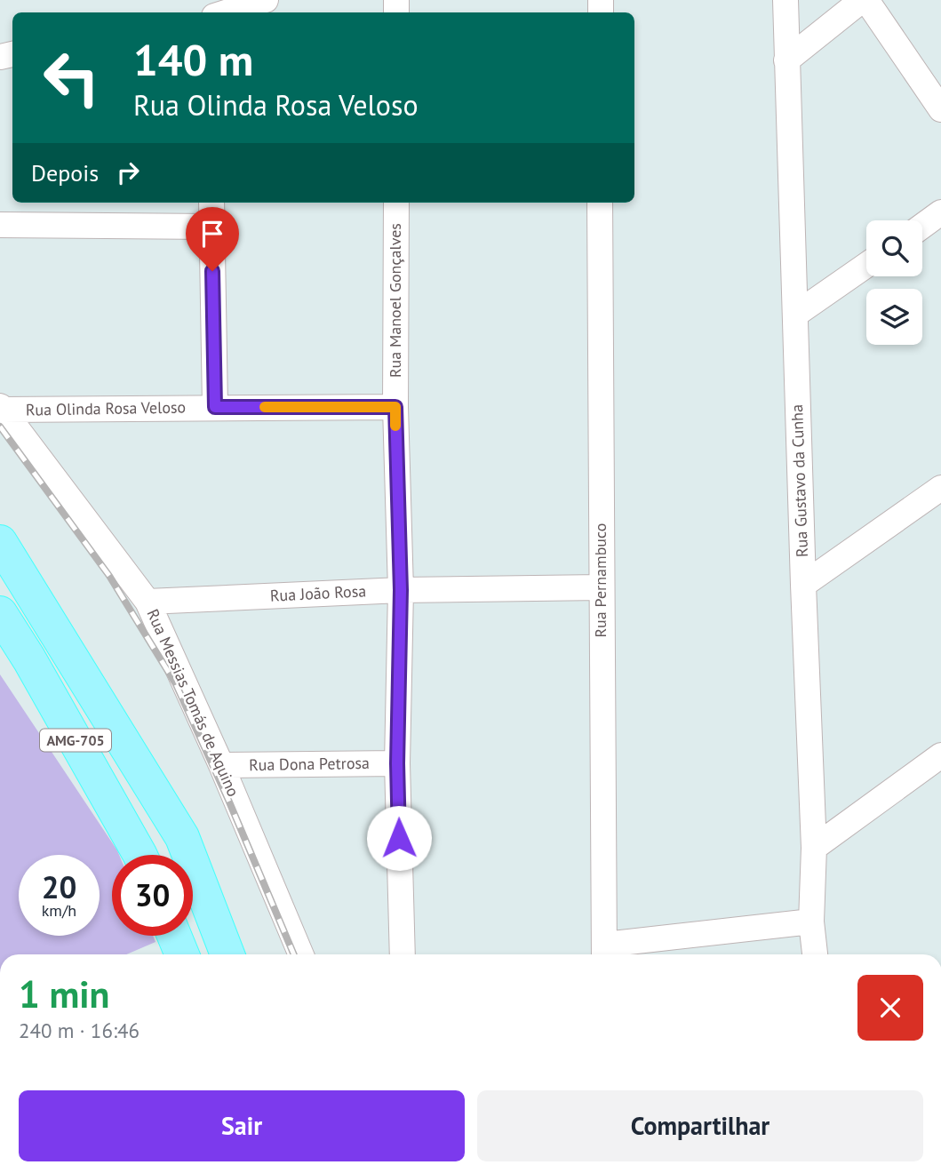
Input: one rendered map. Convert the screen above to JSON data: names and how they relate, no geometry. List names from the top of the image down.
{
  "streets": {
    "main road": ["AMG-705"],
    "street": [
      "Rua Manoel Gonçalves",
      "Rua Olinda Rosa Veloso",
      "Rua Gustavo da Cunha",
      "Rua Pernambuco",
      "Rua João Rosa",
      "Rua Messias Tomás de Aquino",
      "Rua Dona Petrosa"
    ]
  },
  "crossings": [
    ["Rua Manoel Gonçalves", "Rua Olinda Rosa Veloso"],
    ["Rua Manoel Gonçalves", "Rua João Rosa"],
    ["Rua Manoel Gonçalves", "Rua Dona Petrosa"],
    ["Rua Olinda Rosa Veloso", "Rua Messias Tomás de Aquino"],
    ["Rua Pernambuco", "Rua João Rosa"],
    ["Rua João Rosa", "Rua Messias Tomás de Aquino"],
    ["Rua Messias Tomás de Aquino", "Rua Dona Petrosa"]
  ],
  "page": {
    "turn": ["140 m", "Rua Olinda Rosa Veloso"],
    "then": "Depois",
    "speed": "20 km/h",
    "limit": "30",
    "heading": ["1 min", "240 m · 16:46"],
    "buttons": ["Sair", "Compartilhar"]
  }
}
